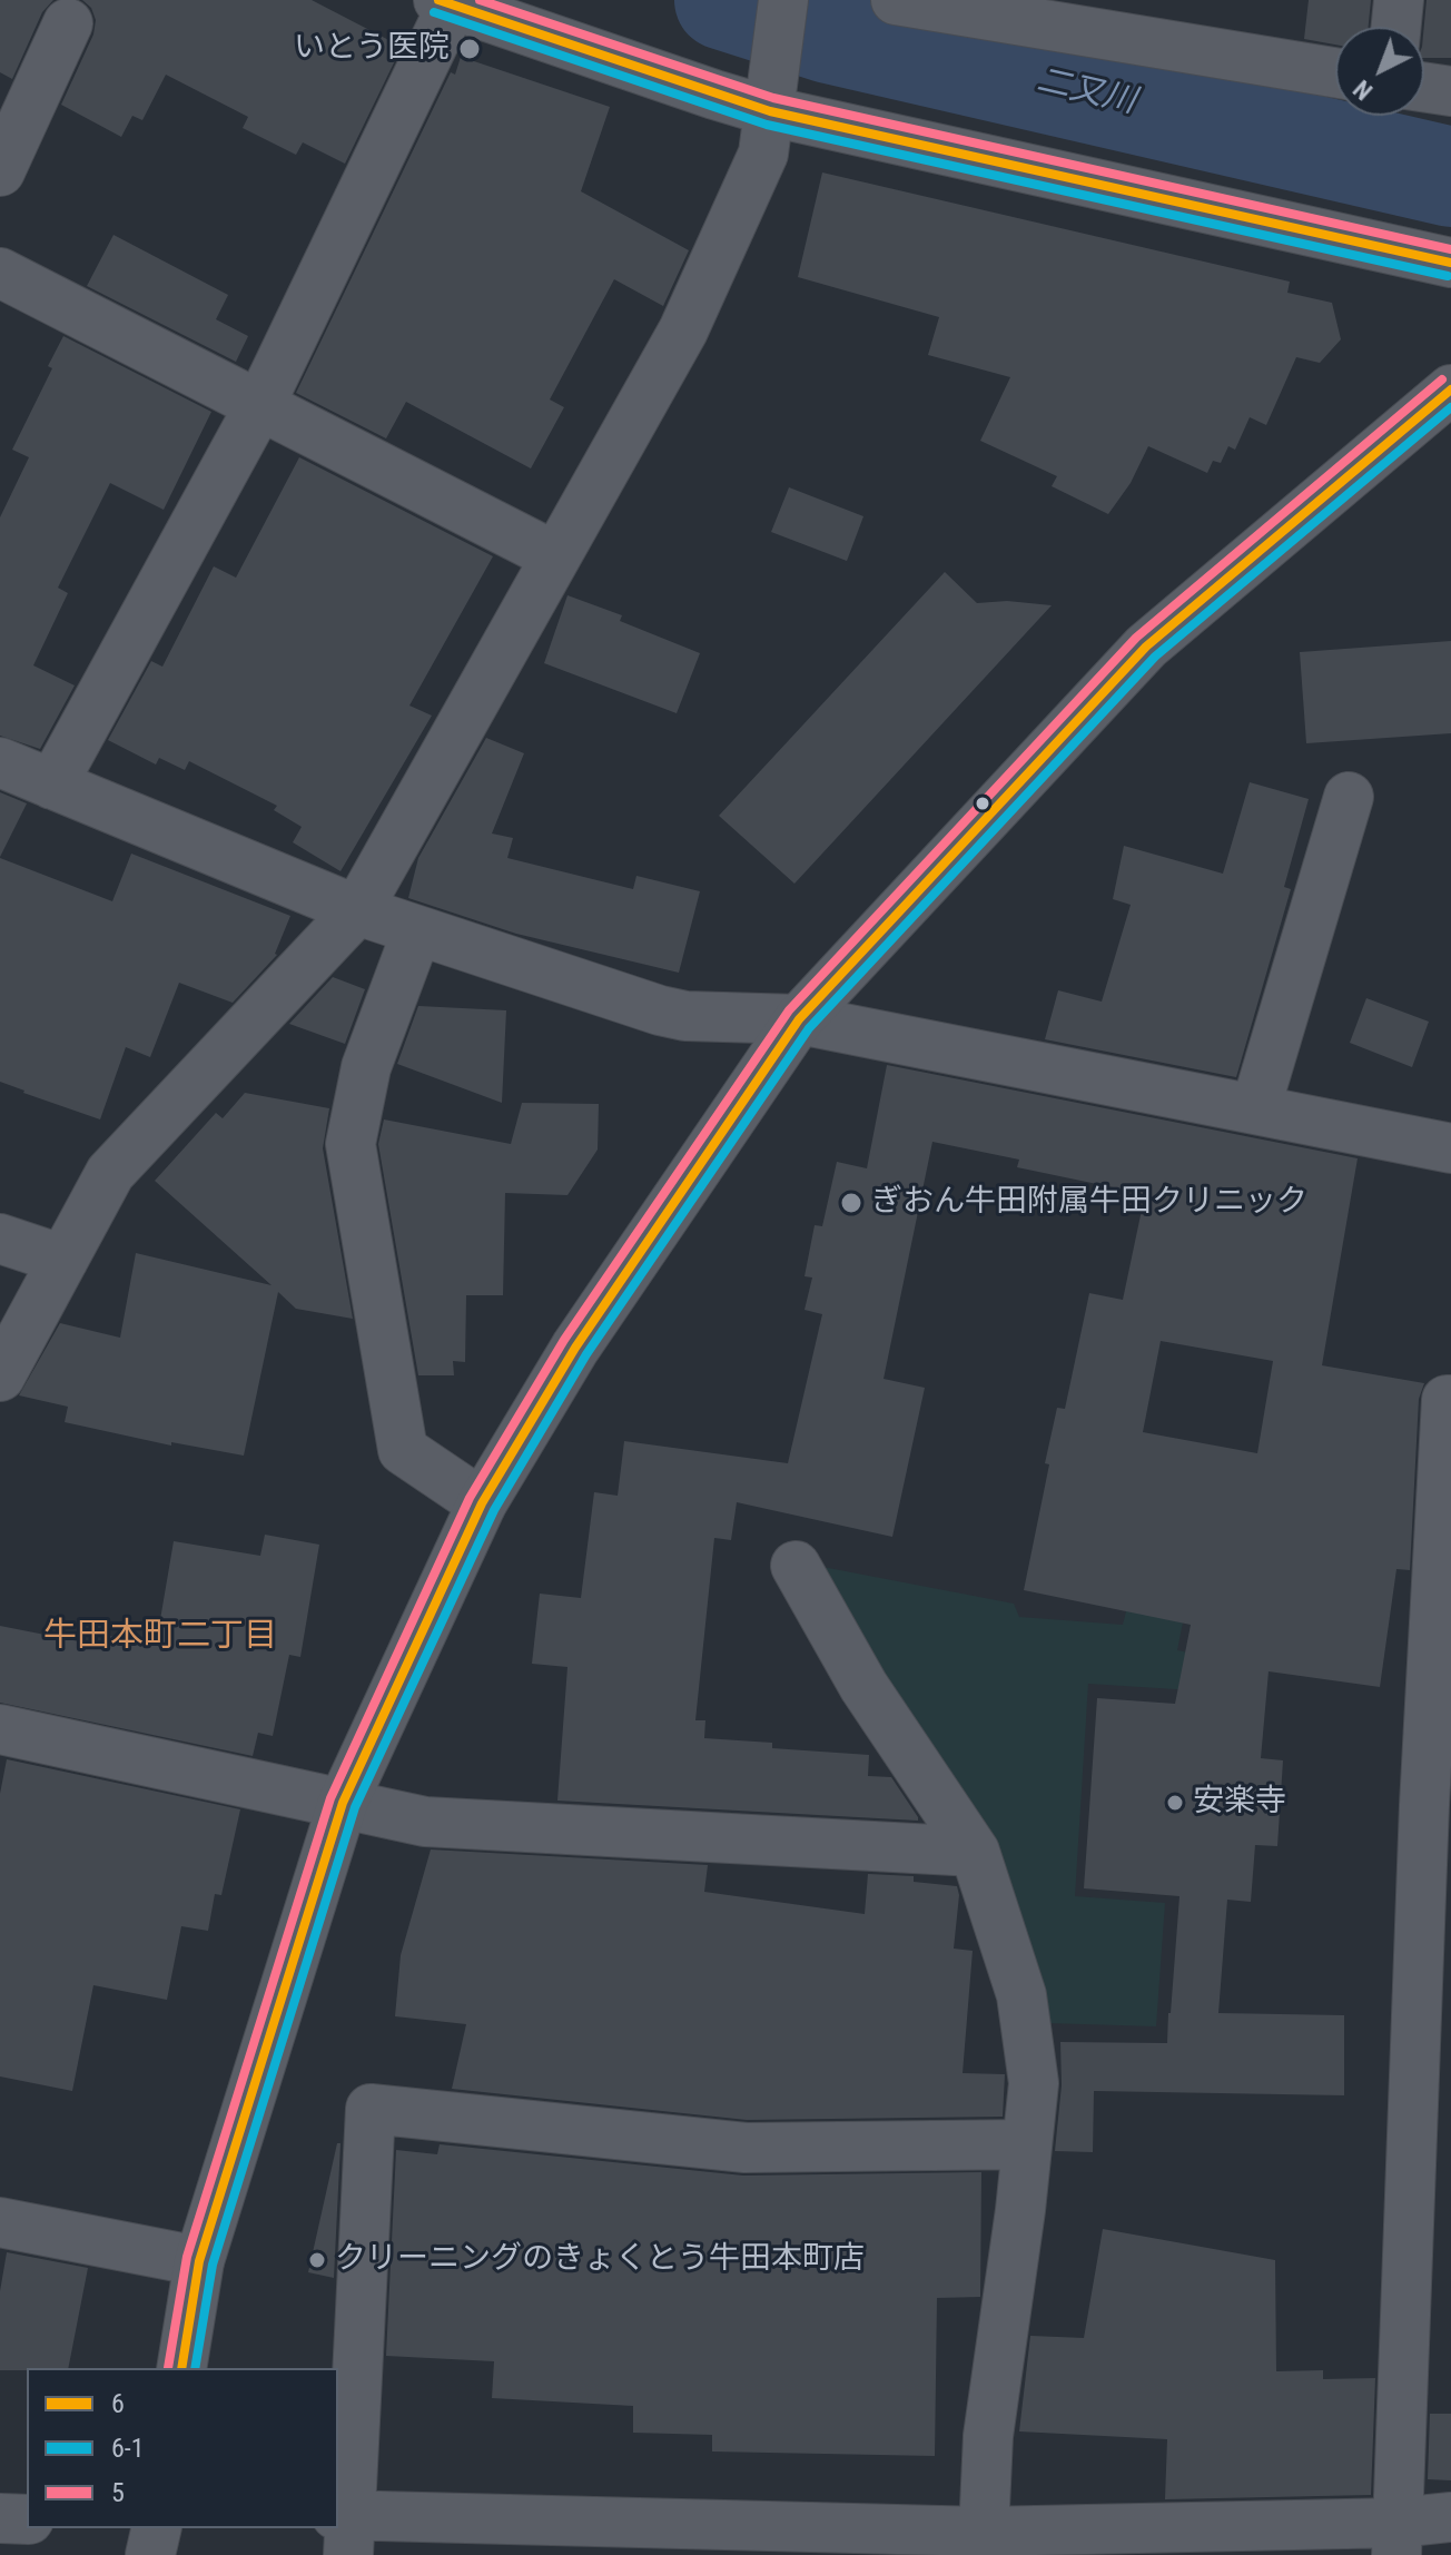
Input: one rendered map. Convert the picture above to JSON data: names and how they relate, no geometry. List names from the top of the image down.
{
  "districts": ["牛田本町二丁目"],
  "water": ["二又川"],
  "places": [
    "いとう医院",
    "ぎおん牛田附属牛田クリニック",
    "安楽寺",
    "クリーニングのきょくとう牛田本町店"
  ],
  "lines": ["transit line 6", "transit line 5", "transit line 6-1"],
  "legend": ["6", "6-1", "5"],
  "north": "bottom left"
}
